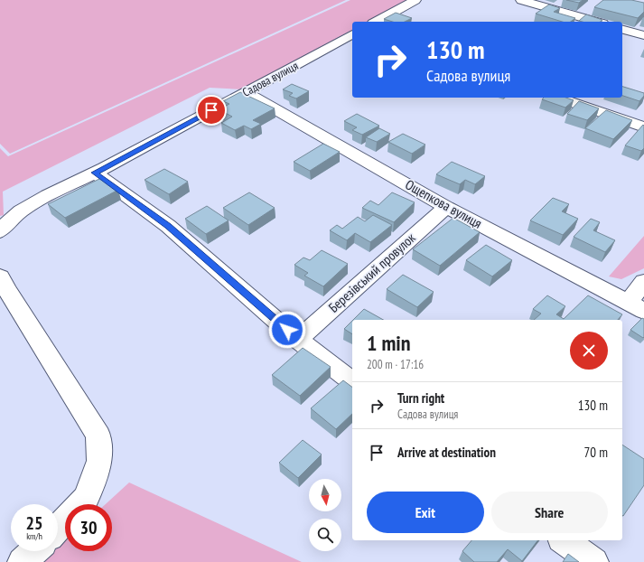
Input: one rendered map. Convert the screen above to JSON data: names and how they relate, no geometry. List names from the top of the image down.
{
  "streets": {
    "street": ["Садова вулиця", "Ощепкова вулиця", "Березівський провулок"]
  },
  "crossings": [
    ["Садова вулиця", "Ощепкова вулиця"],
    ["Ощепкова вулиця", "Березівський провулок"]
  ],
  "north": "bottom",
  "page": {
    "turn": ["130 m", "Садова вулиця"],
    "heading": ["1 min", "200 m · 17:16"],
    "list": [
      {
        "name": "Turn right",
        "note": "Садова вулиця",
        "value": "130 m"
      },
      {
        "name": "Arrive at destination",
        "value": "70 m"
      }
    ],
    "buttons": ["Exit", "Share"],
    "speed": "25 km/h",
    "limit": "30"
  }
}
